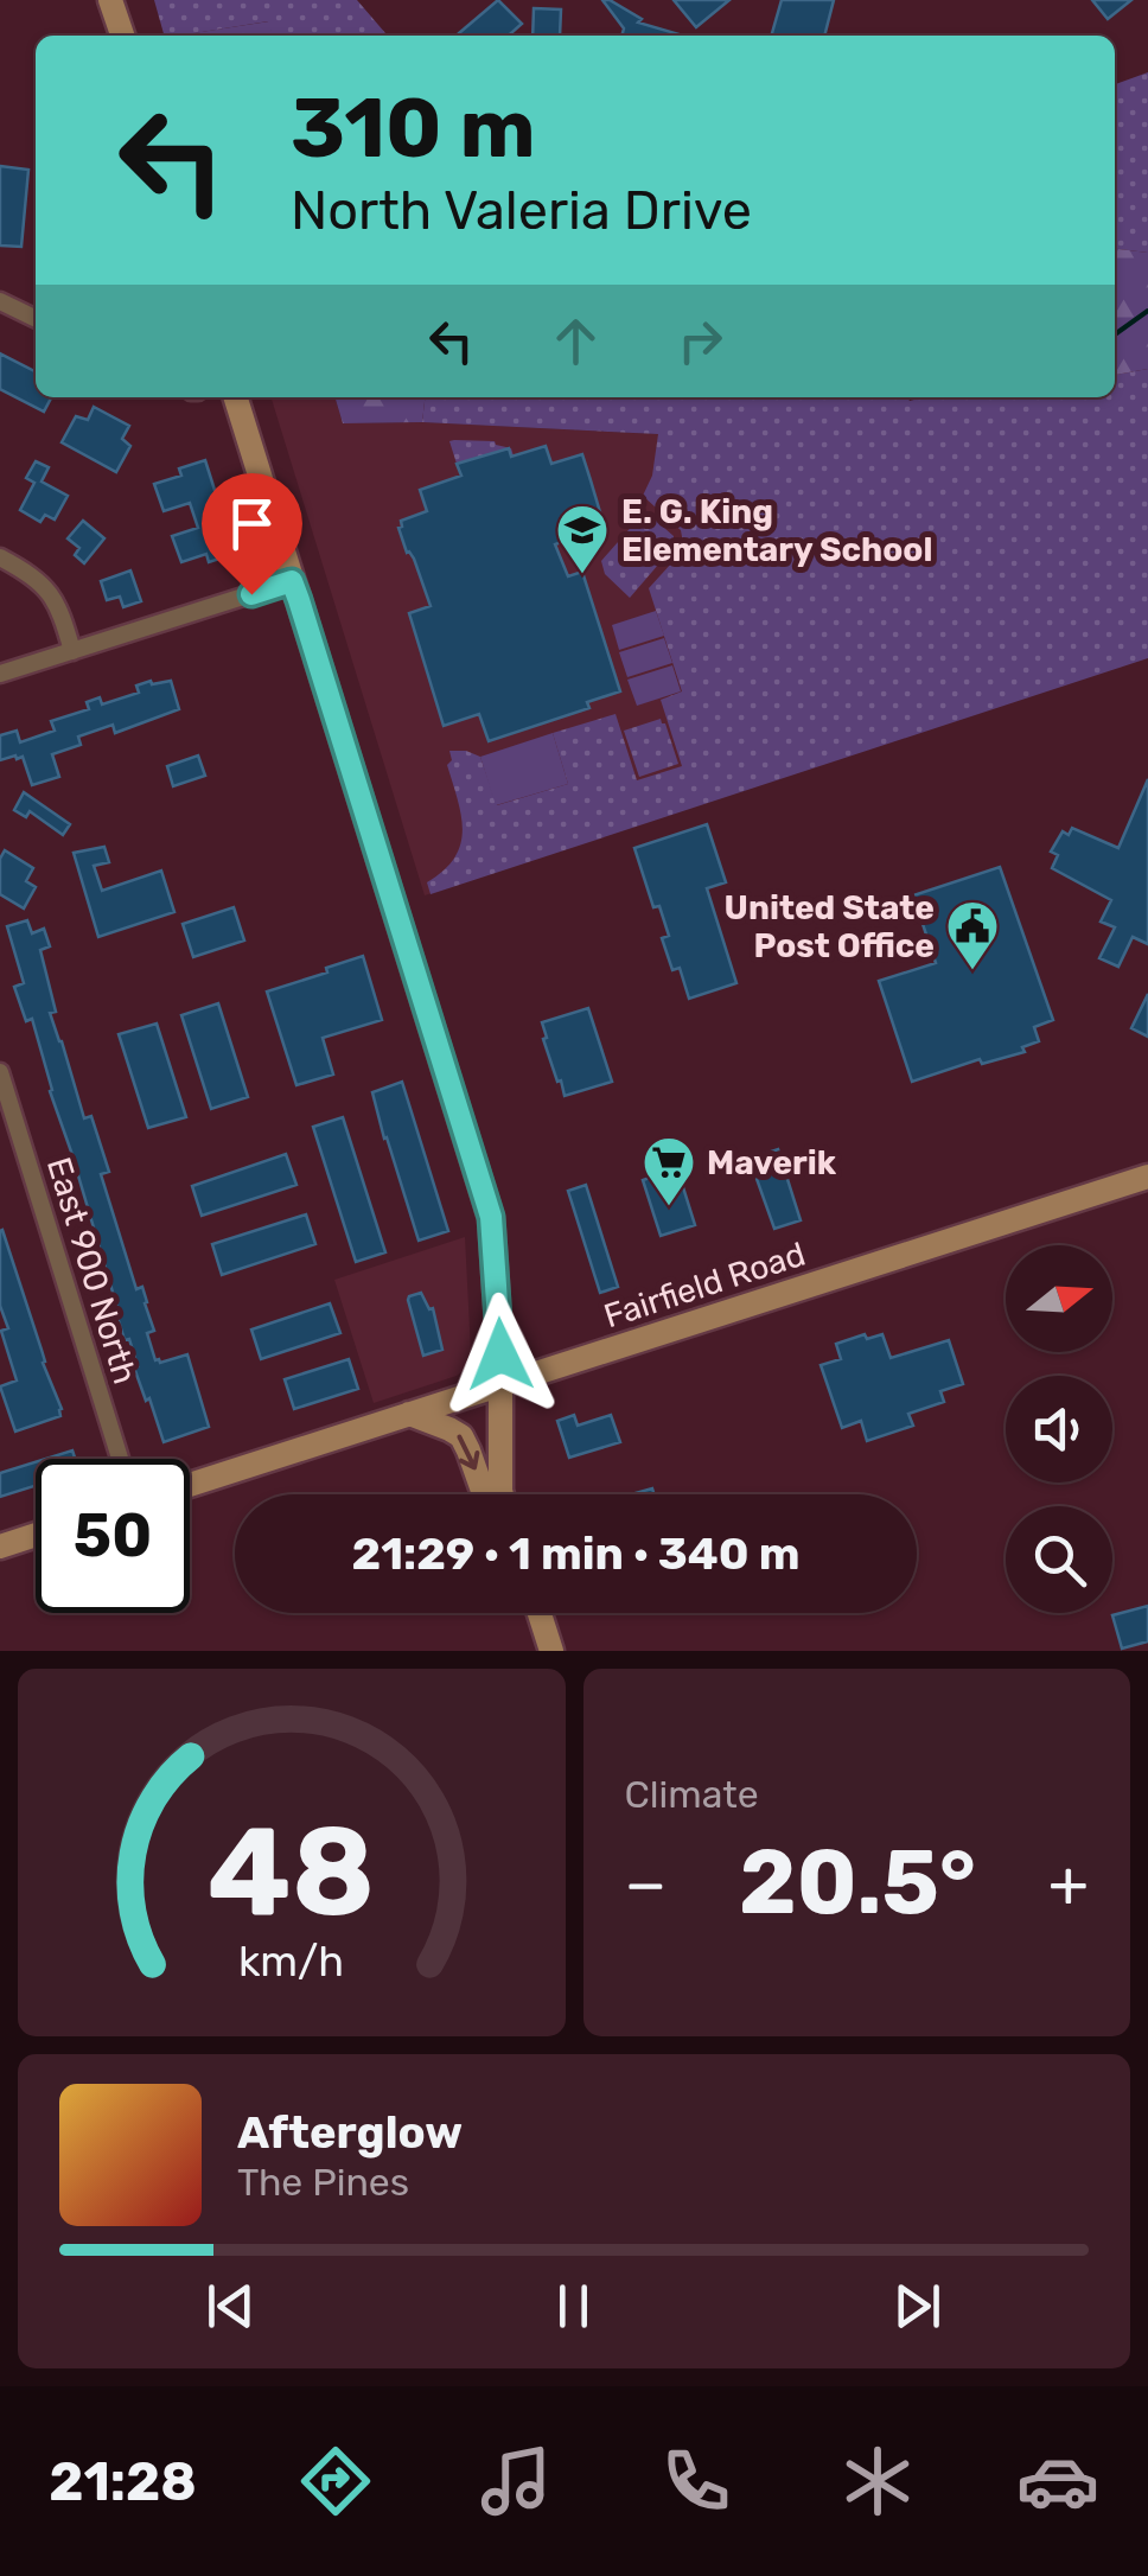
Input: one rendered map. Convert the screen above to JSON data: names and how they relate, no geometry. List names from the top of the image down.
{
  "streets": {
    "main road": ["Fairfield Road"],
    "street": ["East 900 North"]
  },
  "places": {
    "school or university": ["E. G. King Elementary School"],
    "public building": ["United State Post Office"],
    "supermarket": ["Maverik"]
  },
  "north": "right",
  "page": {
    "turn": ["310 m", "North Valeria Drive"],
    "limit": "50",
    "trip": "21:29 · 1 min · 340 m",
    "tile": "Climate",
    "heat": ["−", "20.5°", "+"],
    "song": ["Afterglow", "The Pines"],
    "tabs": "21:28",
    "gauge": ["48", "km/h"]
  }
}
